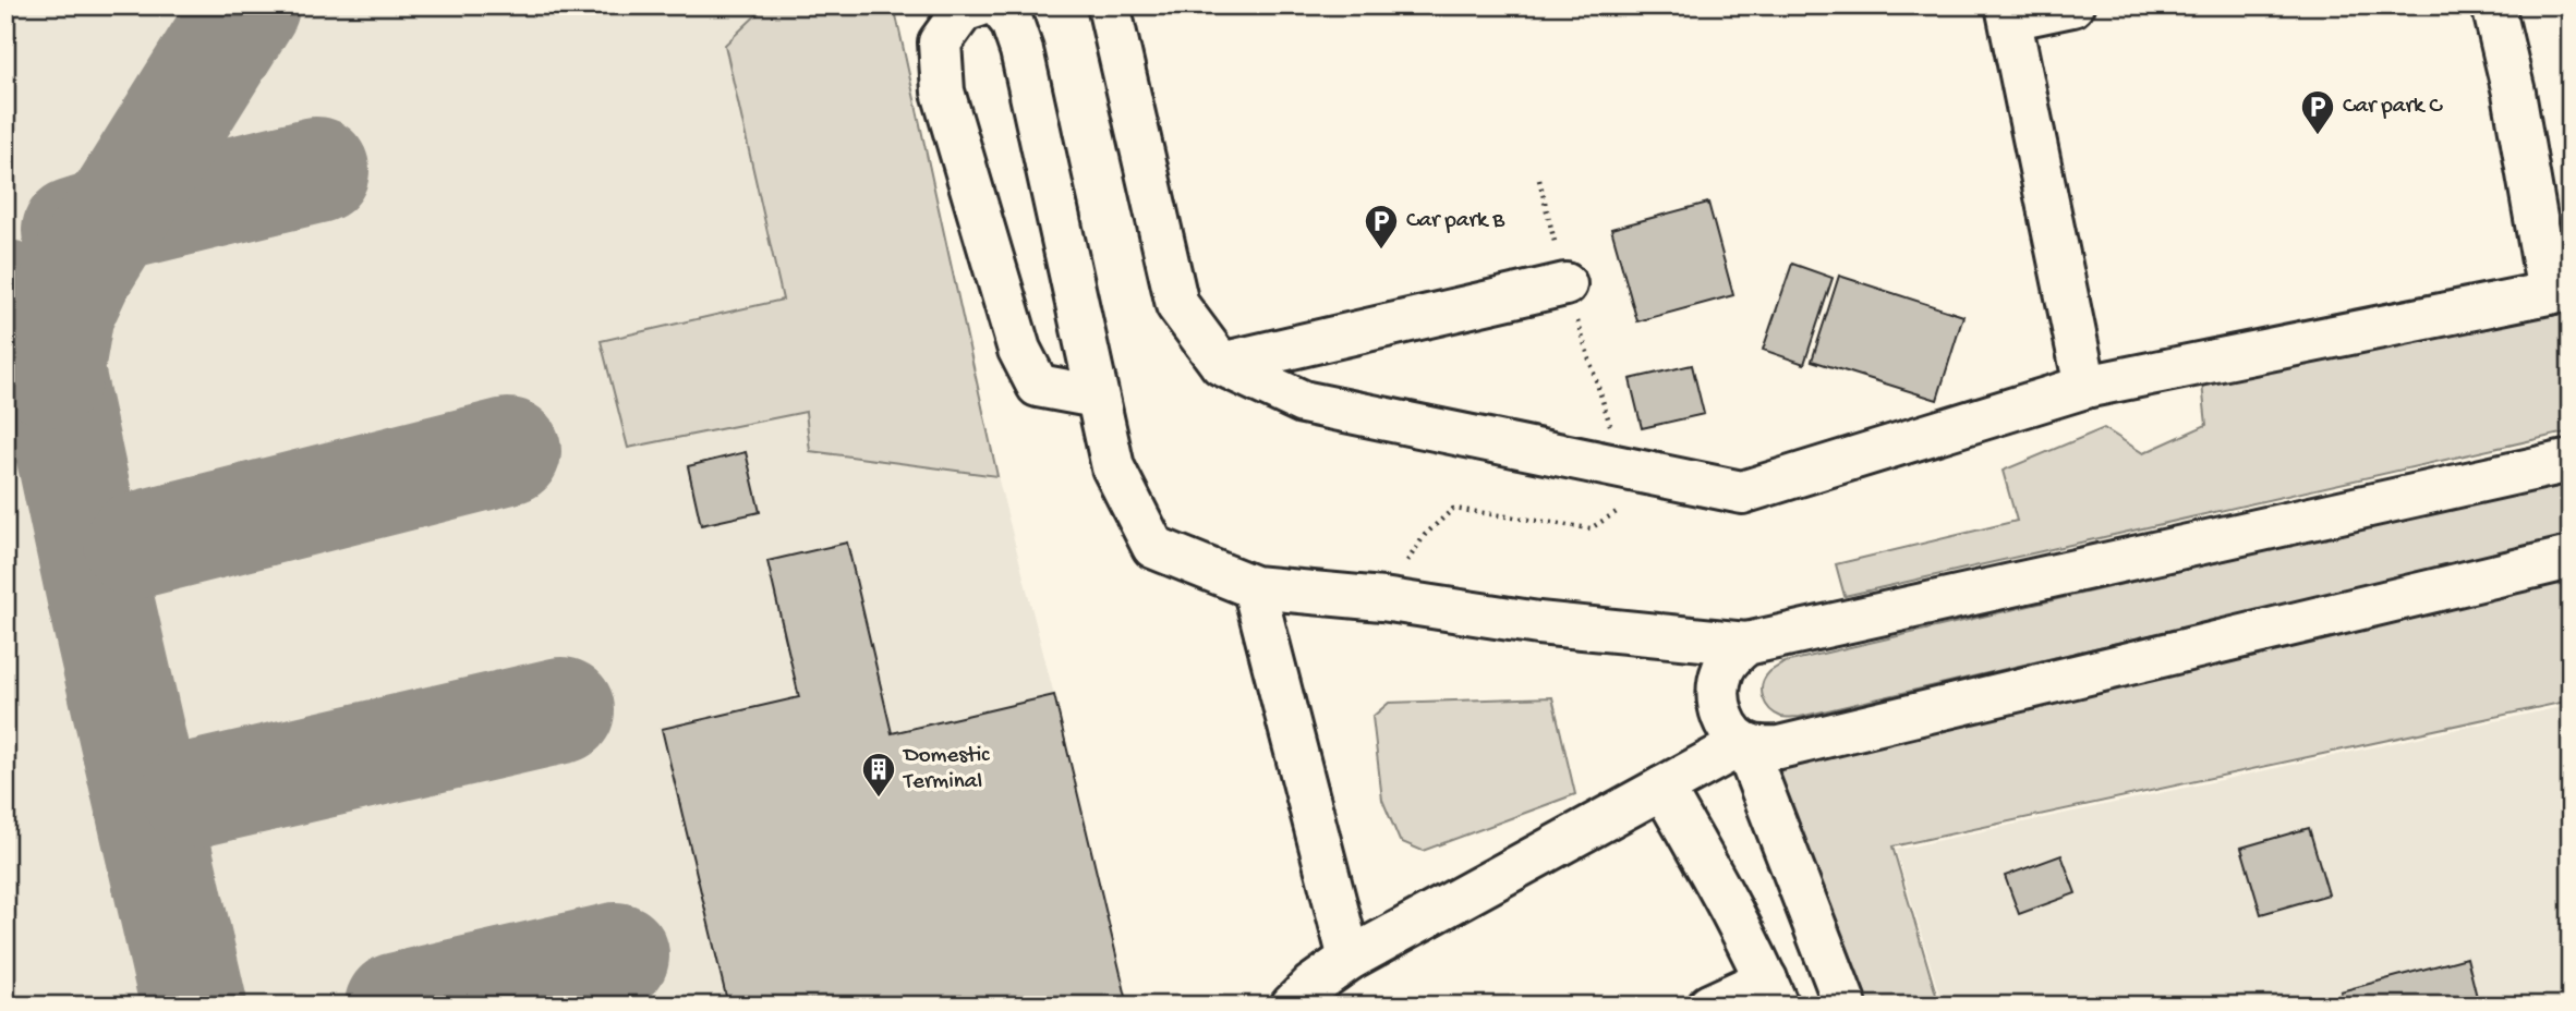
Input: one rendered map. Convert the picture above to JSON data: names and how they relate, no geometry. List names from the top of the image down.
{
  "places": {
    "parking": ["Car park C", "Car park B"],
    "building": ["Domestic Terminal"]
  }
}
